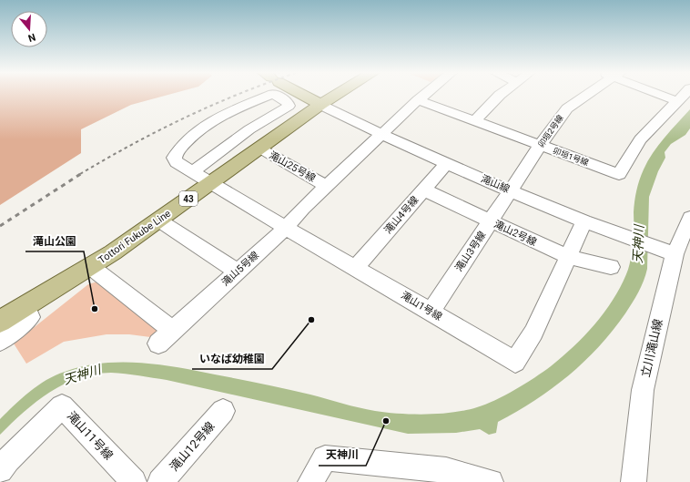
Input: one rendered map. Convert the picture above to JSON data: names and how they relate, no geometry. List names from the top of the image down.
{
  "streets": {
    "main road": ["43", "Tottori Fukube Line"],
    "street": [
      "卯垣2号線",
      "卯垣1号線",
      "滝山25号線",
      "滝山線",
      "滝山4号線",
      "滝山2号線",
      "滝山3号線",
      "滝山5号線",
      "滝山1号線",
      "立川滝山線",
      "滝山11号線",
      "滝山12号線"
    ]
  },
  "crossings": [
    ["卯垣2号線", "卯垣1号線"],
    ["卯垣2号線", "滝山線"],
    ["卯垣2号線", "滝山3号線"],
    ["卯垣1号線", "滝山5号線"],
    ["滝山25号線", "Tottori Fukube Line"],
    ["滝山25号線", "滝山5号線"],
    ["滝山線", "滝山4号線"],
    ["滝山線", "Tottori Fukube Line"],
    ["滝山線", "滝山3号線"],
    ["滝山線", "滝山5号線"],
    ["滝山線", "滝山1号線"],
    ["滝山線", "立川滝山線"],
    ["滝山4号線", "滝山2号線"],
    ["滝山4号線", "滝山1号線"],
    ["滝山2号線", "滝山3号線"],
    ["滝山2号線", "滝山1号線"],
    ["Tottori Fukube Line", "滝山5号線"],
    ["Tottori Fukube Line", "滝山1号線"],
    ["滝山3号線", "滝山1号線"],
    ["滝山5号線", "滝山1号線"]
  ],
  "water": ["天神川"],
  "places": ["滝山公園", "いなば幼稚園", "天神川"],
  "north": "bottom"
}
